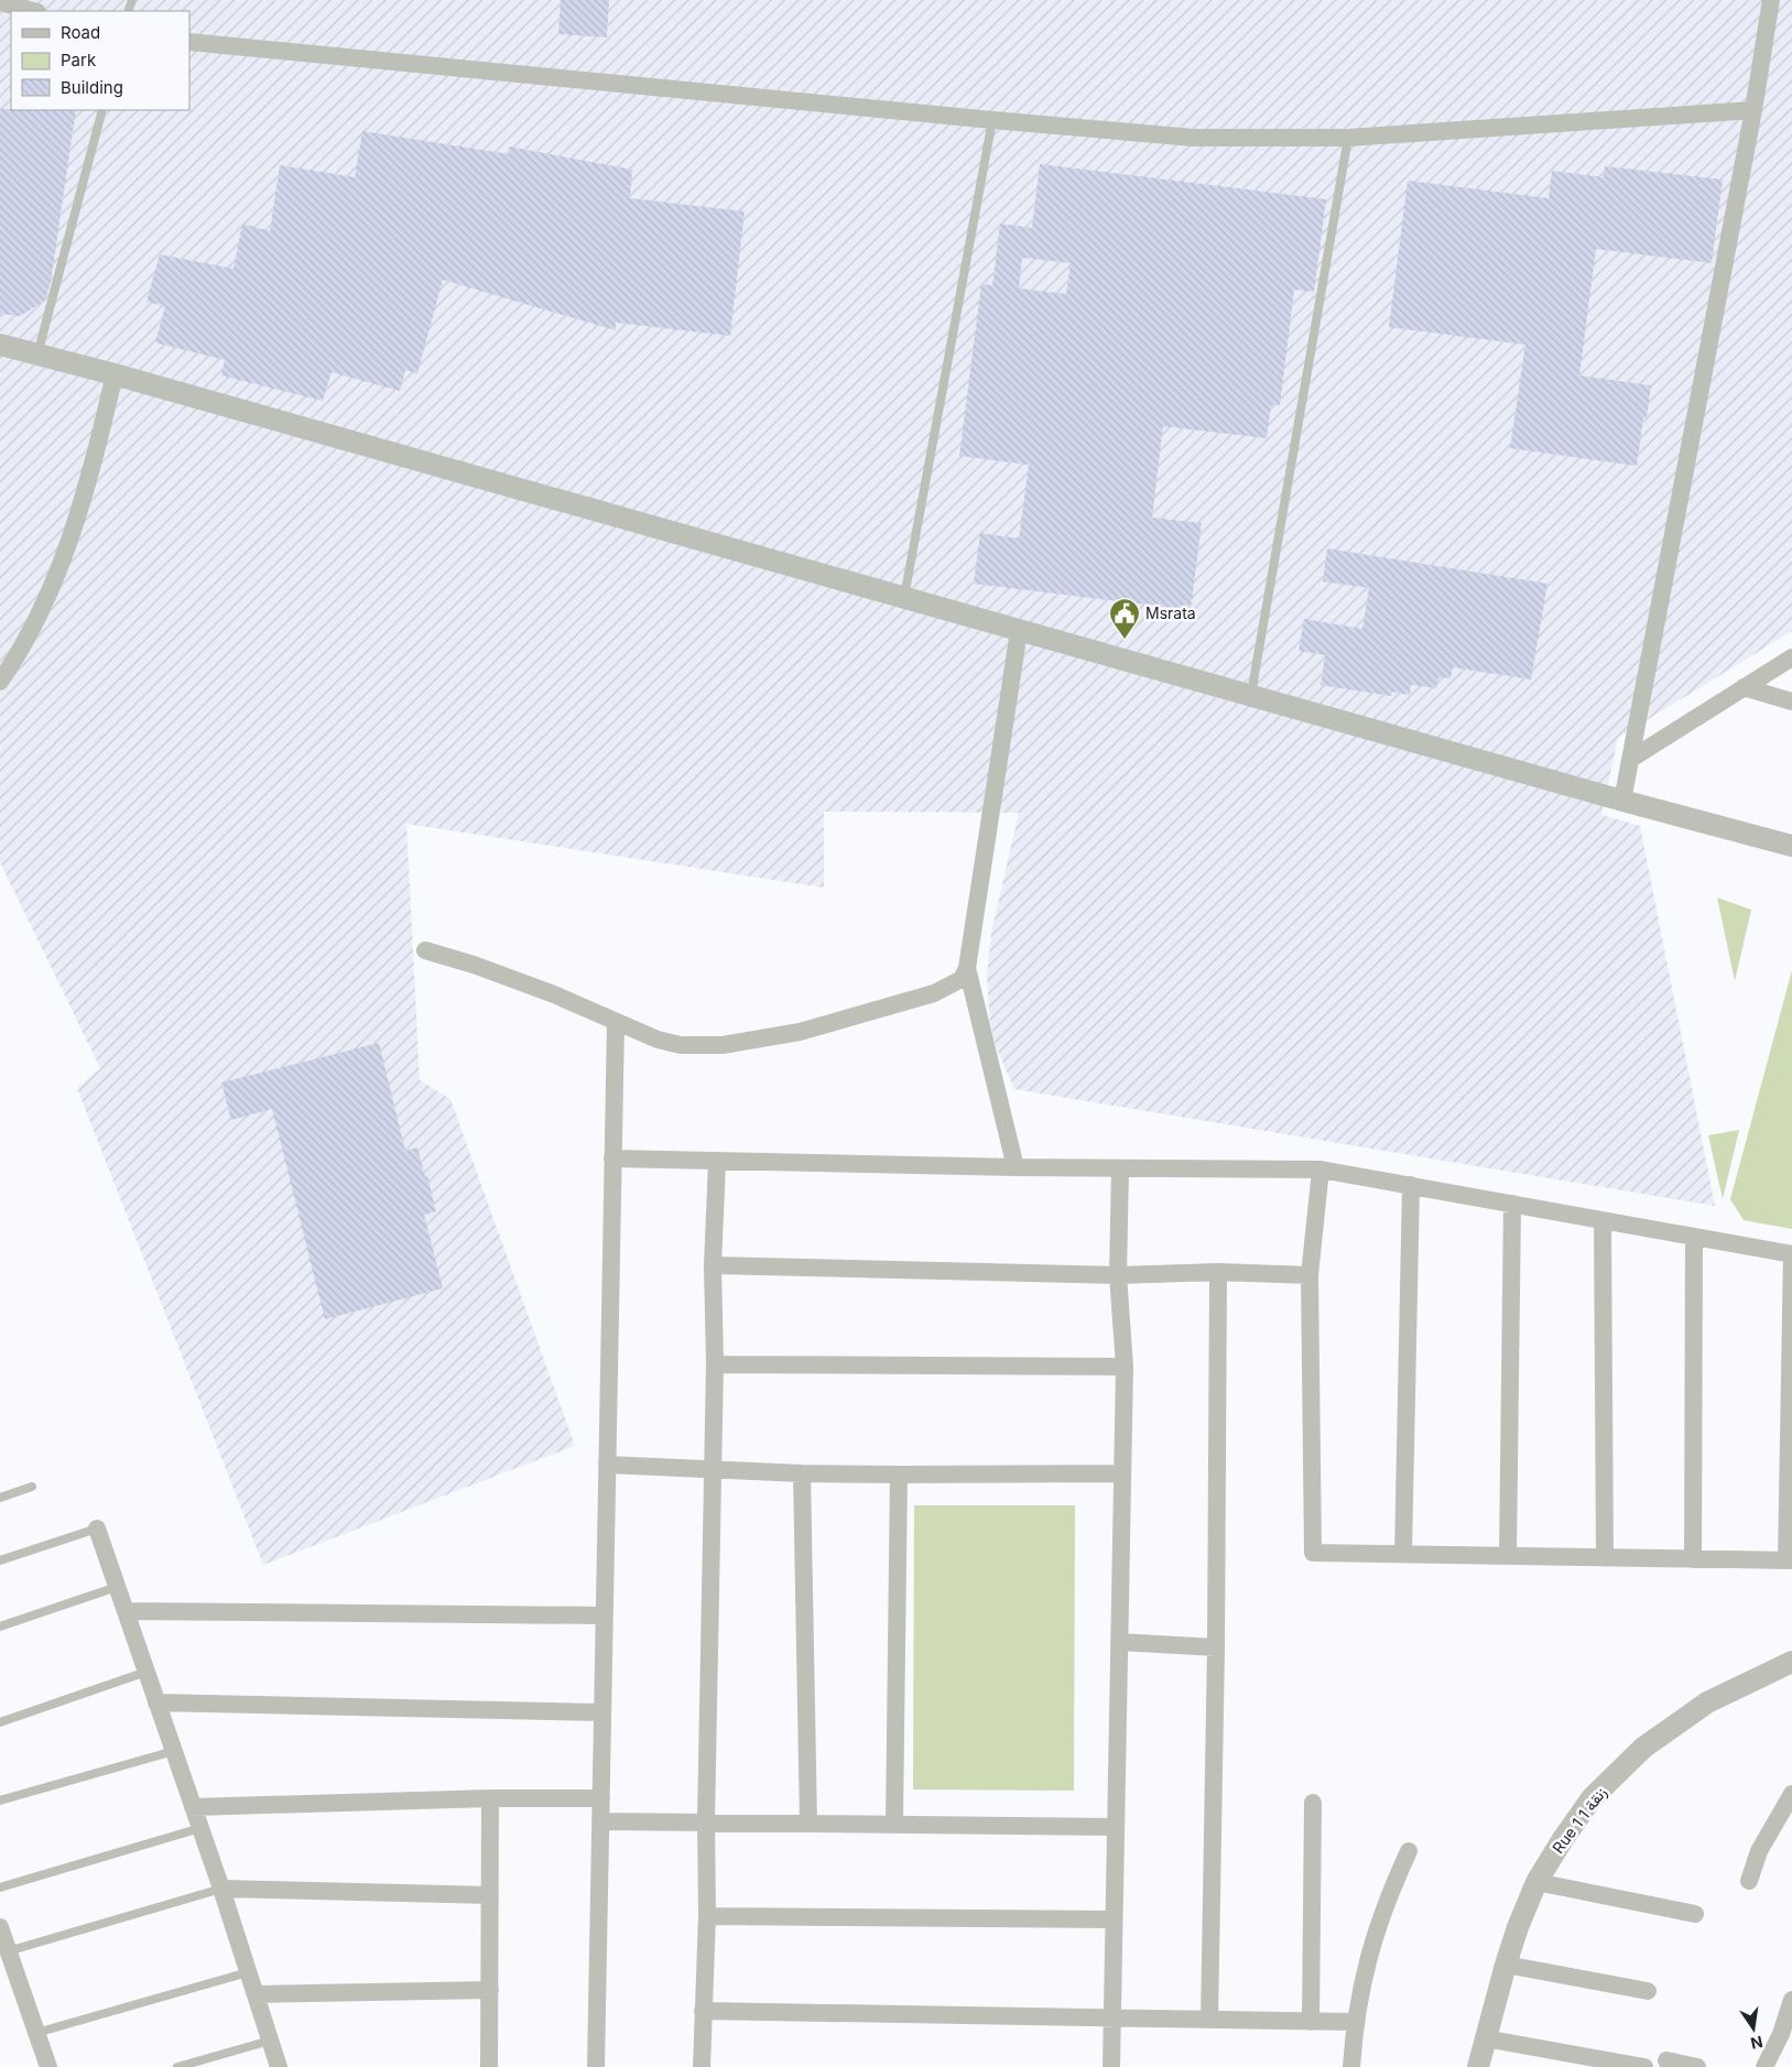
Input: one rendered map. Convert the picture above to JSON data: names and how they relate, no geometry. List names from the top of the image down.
{
  "streets": {
    "street": ["Rue 1 زنقة 1"]
  },
  "places": {
    "public building": ["Msrata"]
  },
  "legend": ["Road", "Park", "Building"],
  "north": "bottom"
}
